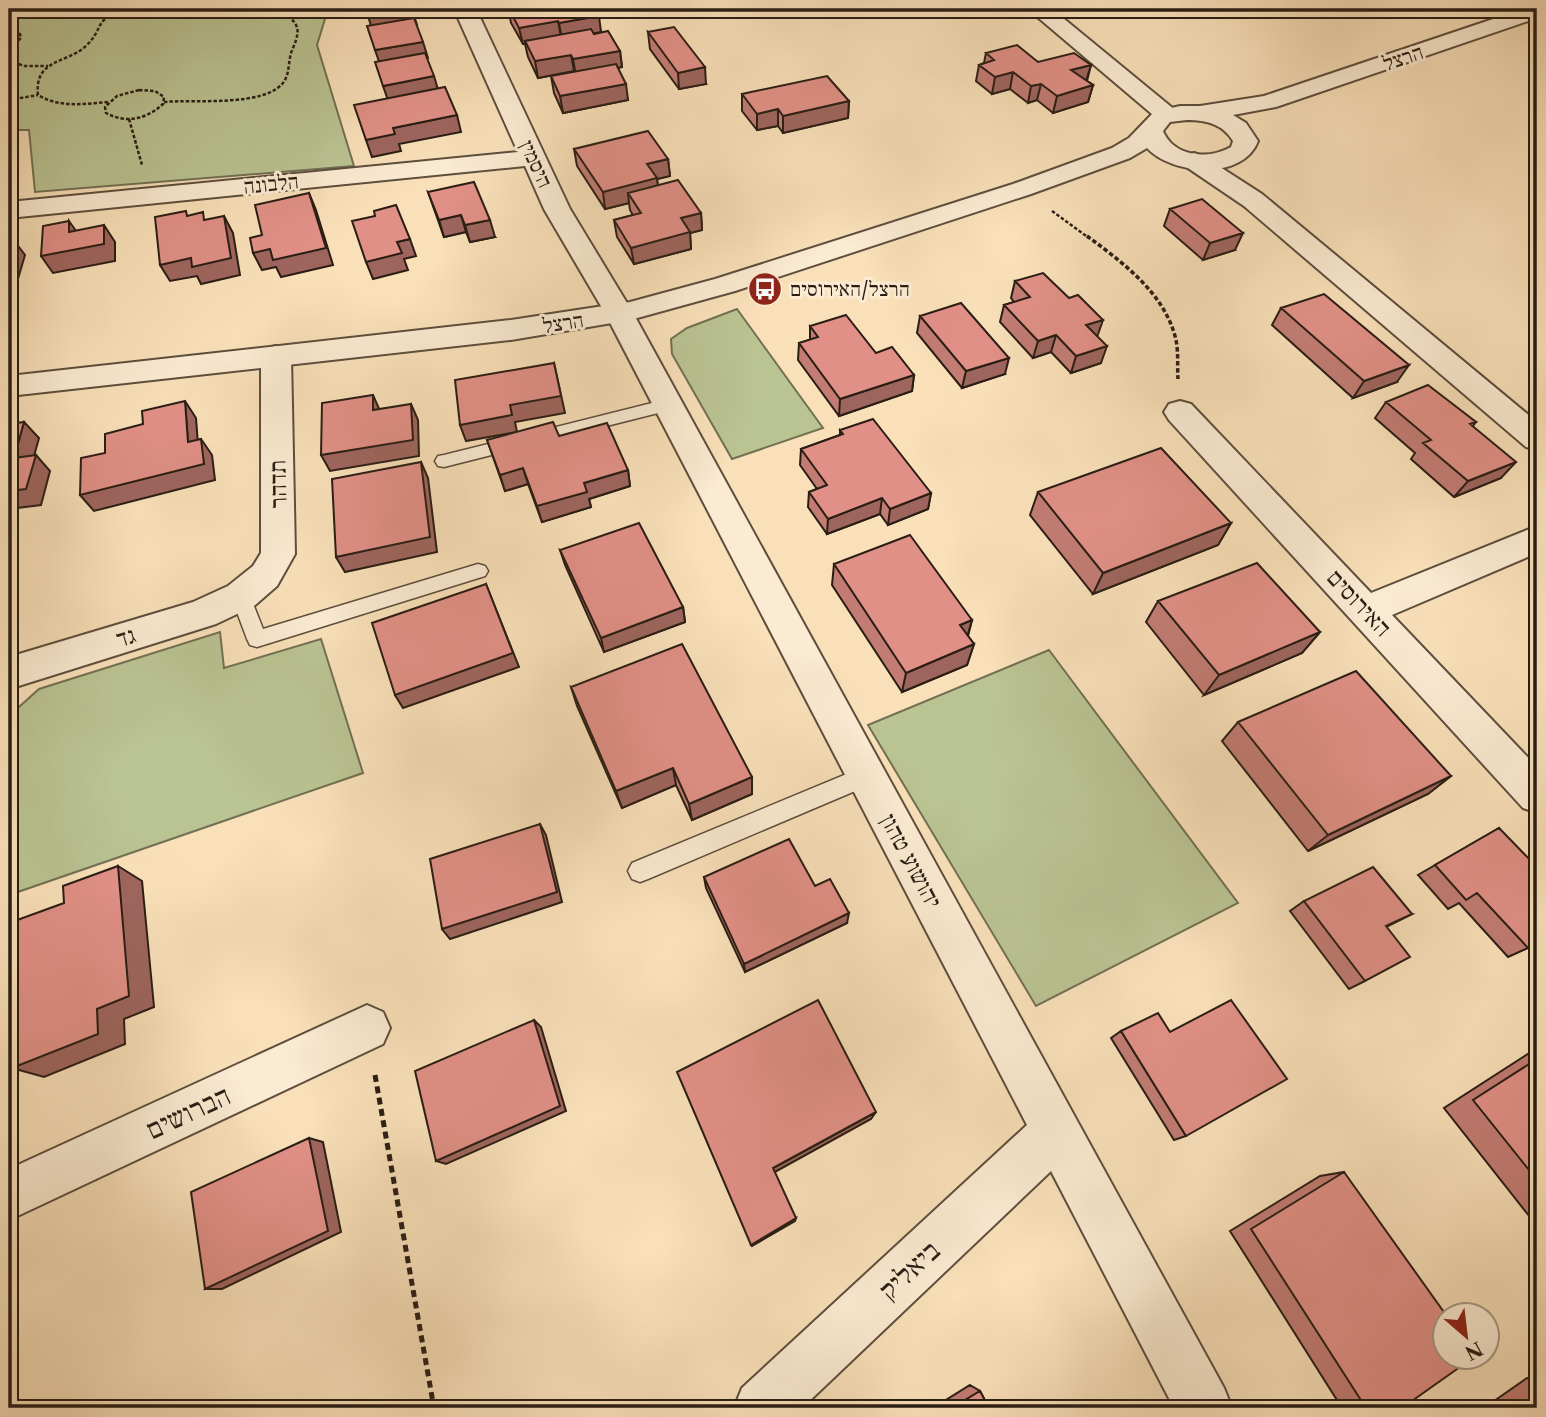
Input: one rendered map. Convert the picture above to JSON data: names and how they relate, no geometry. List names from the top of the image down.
{
  "streets": {
    "street": [
      "הרצל",
      "היסמין",
      "הלבונה",
      "תדהר",
      "האירוסים",
      "גד",
      "יהושוע טהון",
      "הברושים",
      "ביאליק"
    ]
  },
  "crossings": [
    ["הרצל", "היסמין"],
    ["הרצל", "תדהר"],
    ["הרצל", "יהושוע טהון"],
    ["היסמין", "הלבונה"],
    ["היסמין", "יהושוע טהון"],
    ["תדהר", "גד"],
    ["יהושוע טהון", "ביאליק"]
  ],
  "places": {
    "bus stop": ["הרצל/האירוסים"]
  },
  "north": "bottom right"
}
